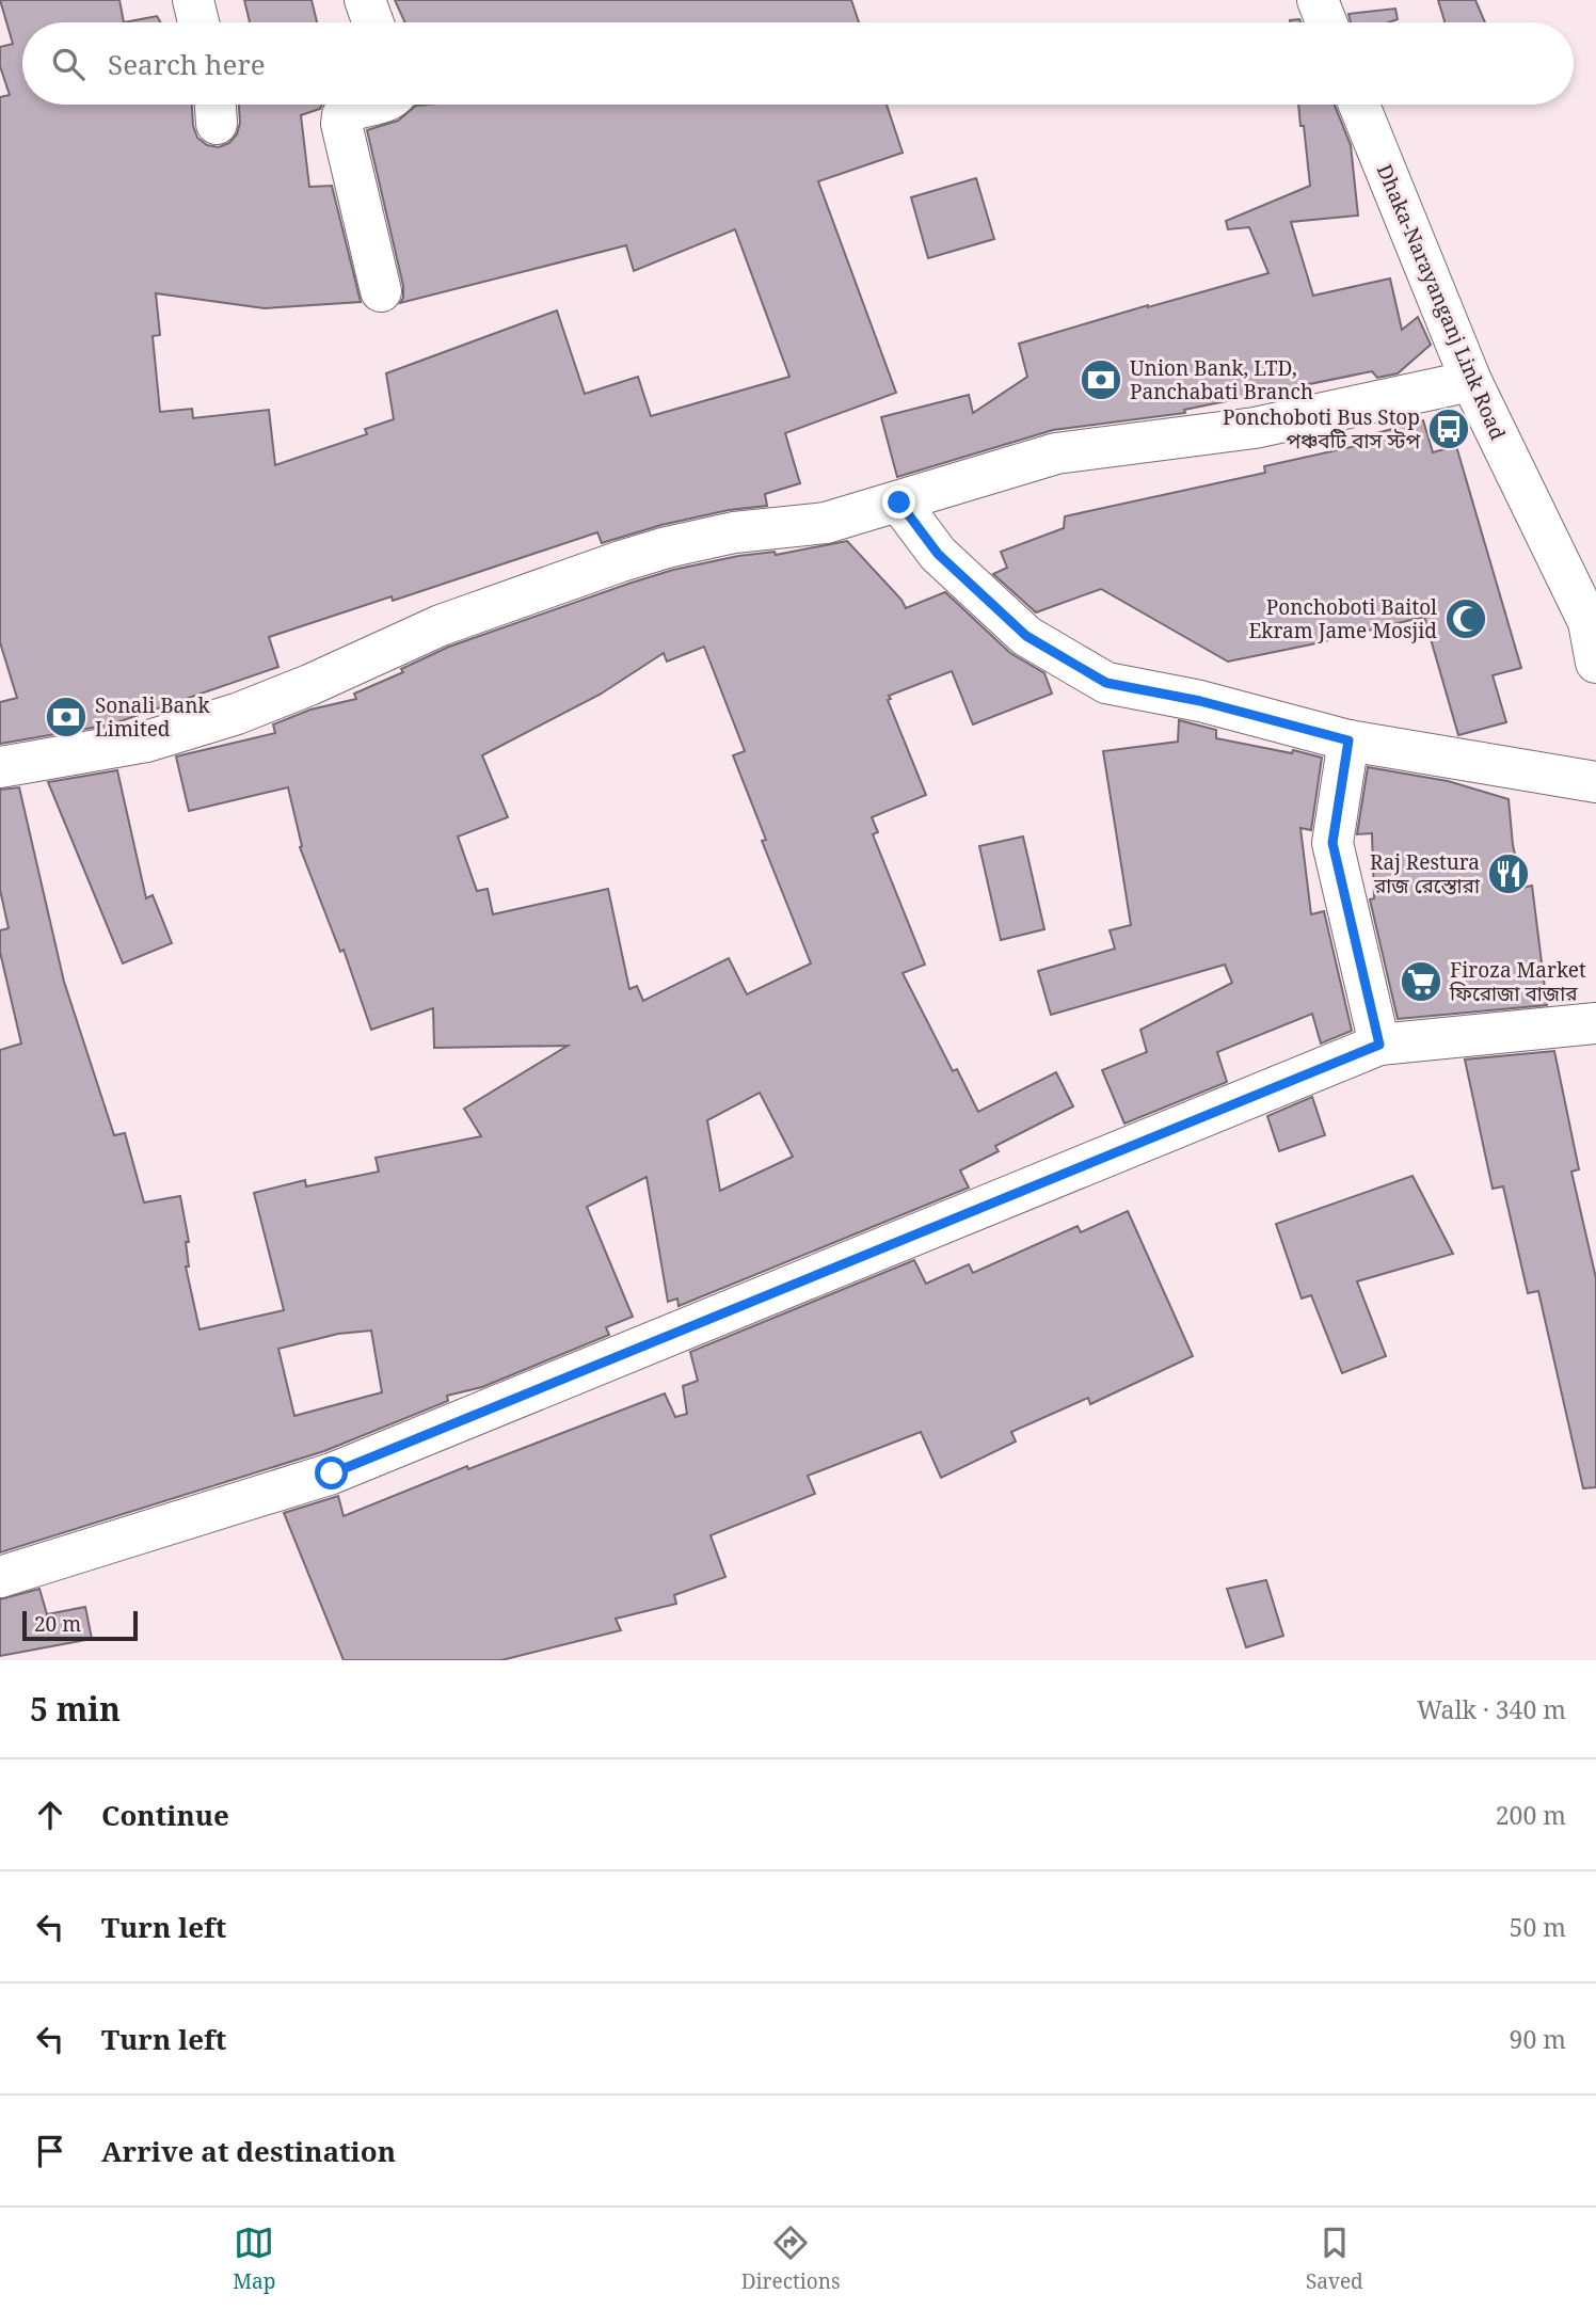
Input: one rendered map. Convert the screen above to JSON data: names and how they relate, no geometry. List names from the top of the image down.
{
  "streets": {
    "main road": ["Dhaka-Narayanganj Link Road"]
  },
  "places": {
    "bank": ["Union Bank, LTD, Panchabati Branch", "Sonali Bank Limited"],
    "bus stop": ["Ponchoboti Bus Stop পঞ্চবটি বাস স্টপ"],
    "mosque": ["Ponchoboti Baitol Ekram Jame Mosjid"],
    "restaurant": ["Raj Restura রাজ রেস্তোরা"],
    "supermarket": ["Firoza Market ফিরোজা বাজার"]
  },
  "scale_bar": "20 m",
  "page": {
    "search": "Search here",
    "scale": "20 m",
    "heading": ["5 min", "Walk · 340 m"],
    "list": [
      ["Continue", "200 m"],
      ["Turn left", "50 m"],
      ["Turn left", "90 m"],
      "Arrive at destination"
    ],
    "nav": ["Map", "Directions", "Saved"]
  }
}
